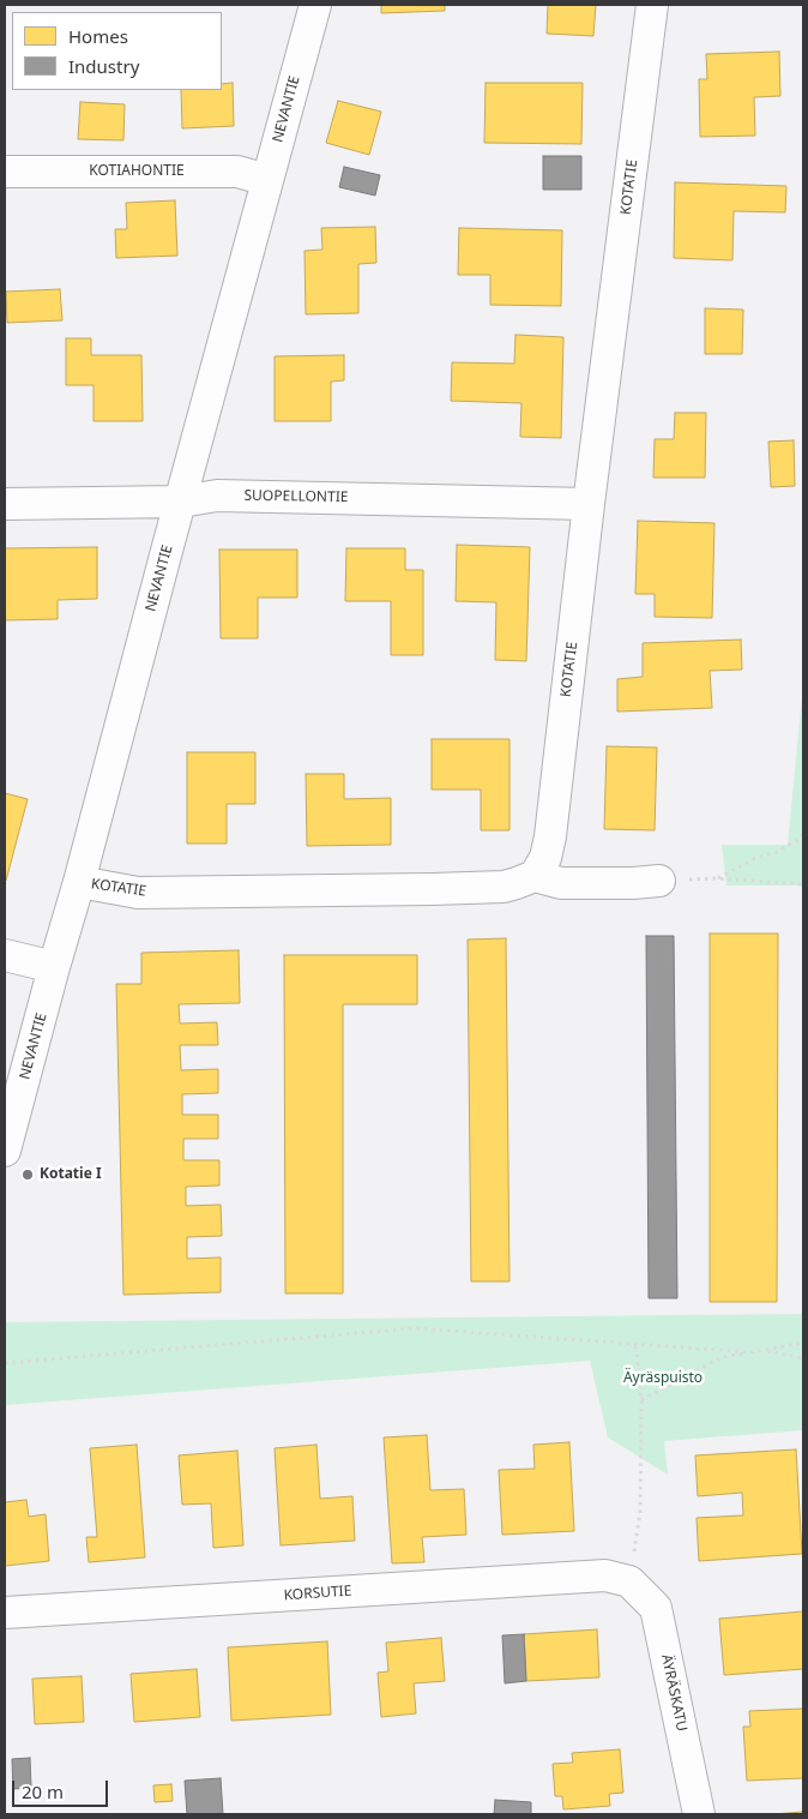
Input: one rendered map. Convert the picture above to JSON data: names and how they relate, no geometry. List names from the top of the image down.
{
  "streets": {
    "street": [
      "NEVANTIE",
      "KOTIAHONTIE",
      "KOTATIE",
      "SUOPELLONTIE",
      "KORSUTIE",
      "ÄYRÄSKATU"
    ]
  },
  "crossings": [
    ["NEVANTIE", "KOTIAHONTIE"],
    ["NEVANTIE", "KOTATIE"],
    ["NEVANTIE", "SUOPELLONTIE"],
    ["KOTATIE", "SUOPELLONTIE"],
    ["KORSUTIE", "ÄYRÄSKATU"]
  ],
  "parks": ["Äyräspuisto"],
  "places": ["Kotatie I"],
  "legend": ["Homes", "Industry"],
  "scale_bar": "20 m"
}
